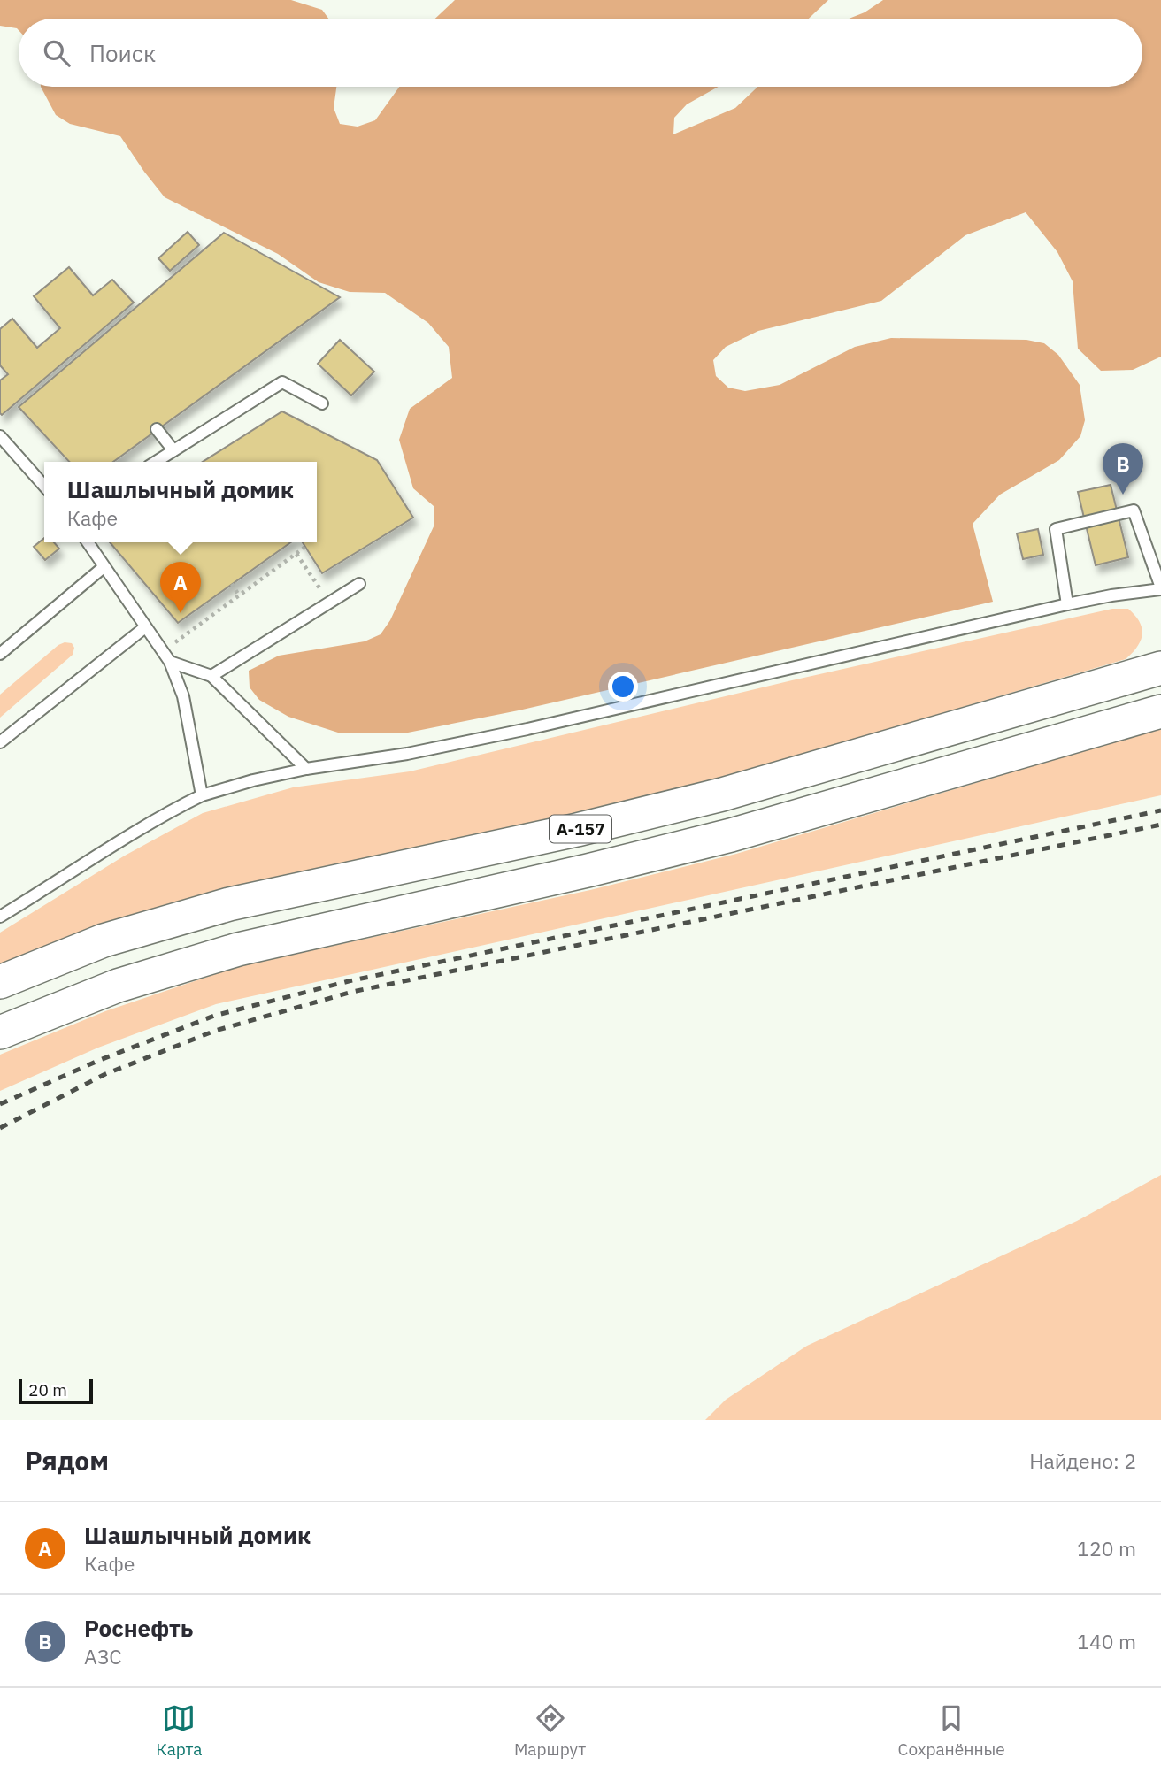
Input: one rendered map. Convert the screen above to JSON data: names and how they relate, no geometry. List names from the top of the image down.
{
  "streets": {
    "main road": ["А-157"]
  },
  "scale_bar": "20 m",
  "page": {
    "search": "Поиск",
    "pins": ["B", "A"],
    "popup": ["Шашлычный домик", "Кафе"],
    "scale": "20 m",
    "heading": ["Рядом", "Найдено: 2"],
    "list": [
      {
        "mark": "A",
        "name": "Шашлычный домик",
        "note": "Кафе",
        "value": "120 m"
      },
      {
        "mark": "B",
        "name": "Роснефть",
        "note": "АЗС",
        "value": "140 m"
      }
    ],
    "nav": ["Карта", "Маршрут", "Сохранённые"]
  }
}
